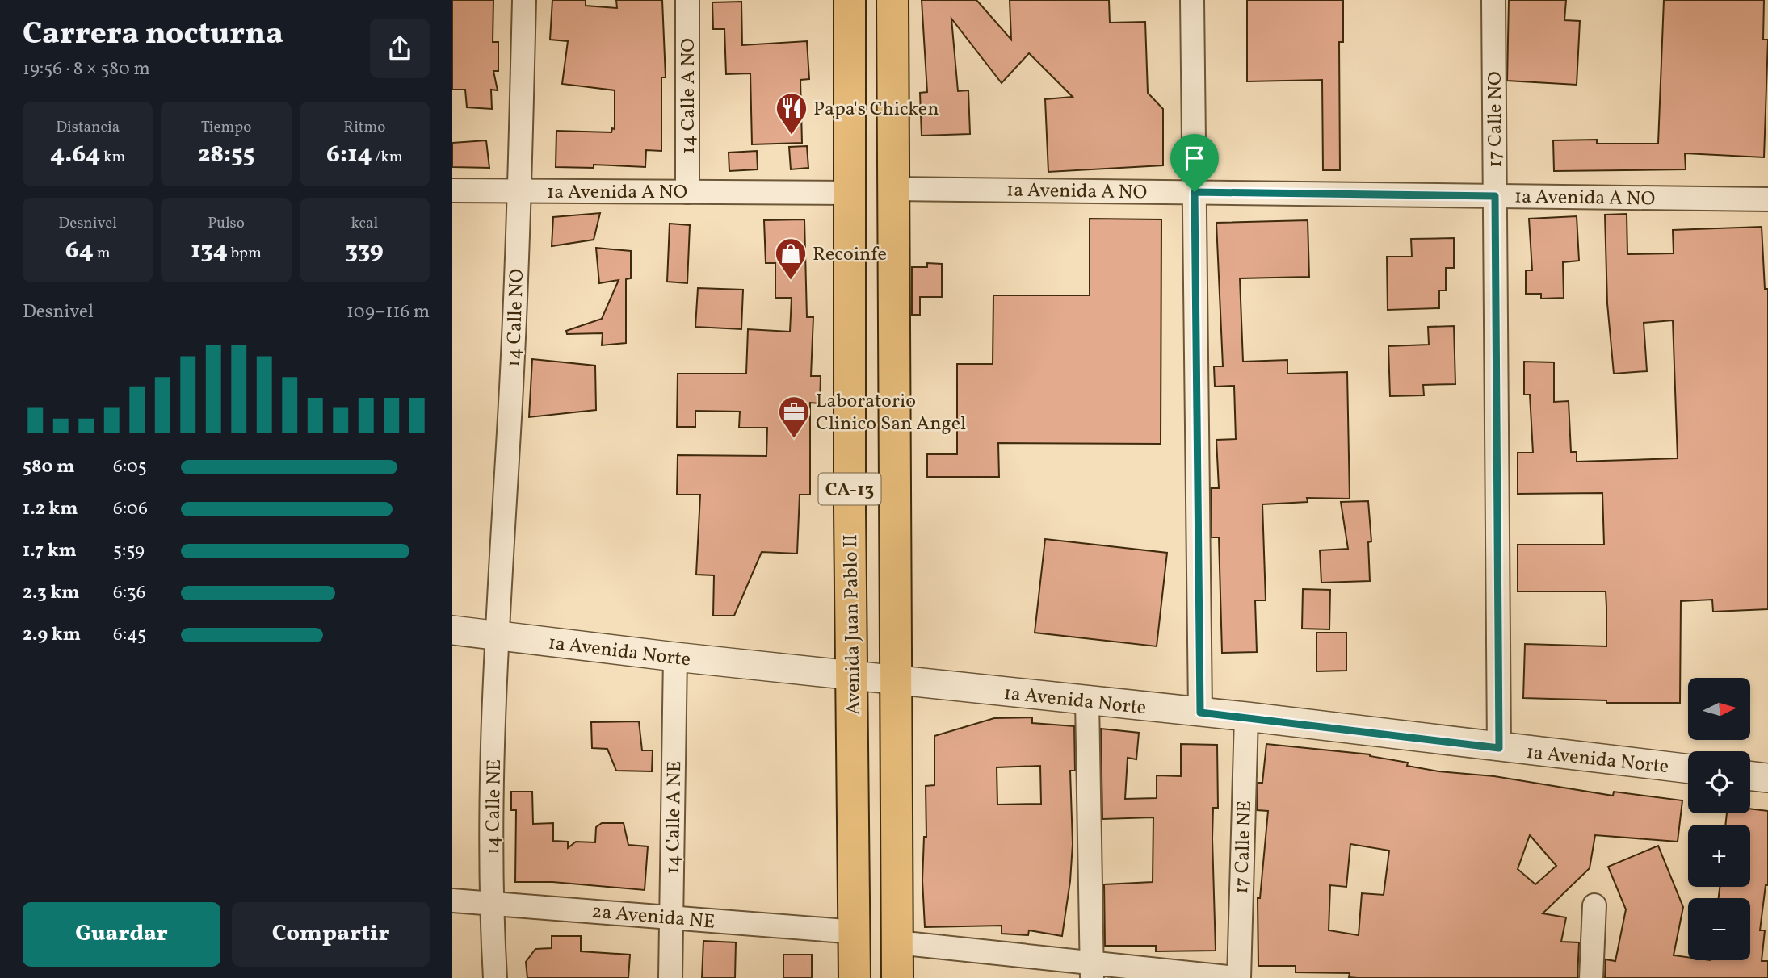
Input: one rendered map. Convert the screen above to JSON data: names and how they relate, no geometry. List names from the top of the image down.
{
  "streets": {
    "highway": ["CA-13", "Avenida Juan Pablo II"],
    "street": [
      "14 Calle A NO",
      "17 Calle NO",
      "1a Avenida A NO",
      "14 Calle NO",
      "1a Avenida Norte",
      "14 Calle NE",
      "14 Calle A NE",
      "17 Calle NE",
      "2a Avenida NE"
    ]
  },
  "crossings": [
    ["14 Calle A NO", "1a Avenida A NO"],
    ["17 Calle NO", "1a Avenida A NO"],
    ["17 Calle NO", "1a Avenida Norte"],
    ["1a Avenida A NO", "14 Calle NO"],
    ["1a Avenida A NO", "CA-13"],
    ["1a Avenida A NO", "Avenida Juan Pablo II"],
    ["14 Calle NO", "1a Avenida Norte"],
    ["14 Calle NO", "14 Calle NE"],
    ["CA-13", "1a Avenida Norte"],
    ["Avenida Juan Pablo II", "1a Avenida Norte"],
    ["Avenida Juan Pablo II", "2a Avenida NE"],
    ["1a Avenida Norte", "14 Calle NE"],
    ["1a Avenida Norte", "14 Calle A NE"],
    ["1a Avenida Norte", "17 Calle NE"],
    ["14 Calle NE", "2a Avenida NE"],
    ["14 Calle A NE", "2a Avenida NE"]
  ],
  "places": {
    "restaurant": ["Papa's Chicken"],
    "shop": ["Recoinfe"],
    "office": ["Laboratorio Clinico San Angel"]
  },
  "north": "right",
  "page": {
    "heading": ["Carrera nocturna", "19:56 · 8 × 580 m"],
    "stats": [
      ["Distancia", "4.64 km"],
      ["Tiempo", "28:55"],
      ["Ritmo", "6:14 /km"],
      ["Desnivel", "64 m"],
      ["Pulso", "134 bpm"],
      ["kcal", "339"]
    ],
    "chart": ["Desnivel", "109–116 m"],
    "list": [
      {
        "name": "580 m",
        "note": "6:05"
      },
      {
        "name": "1.2 km",
        "note": "6:06"
      },
      {
        "name": "1.7 km",
        "note": "5:59"
      },
      {
        "name": "2.3 km",
        "note": "6:36"
      },
      {
        "name": "2.9 km",
        "note": "6:45"
      }
    ],
    "map_buttons": ["+", "−"],
    "buttons": ["Guardar", "Compartir"]
  }
}
